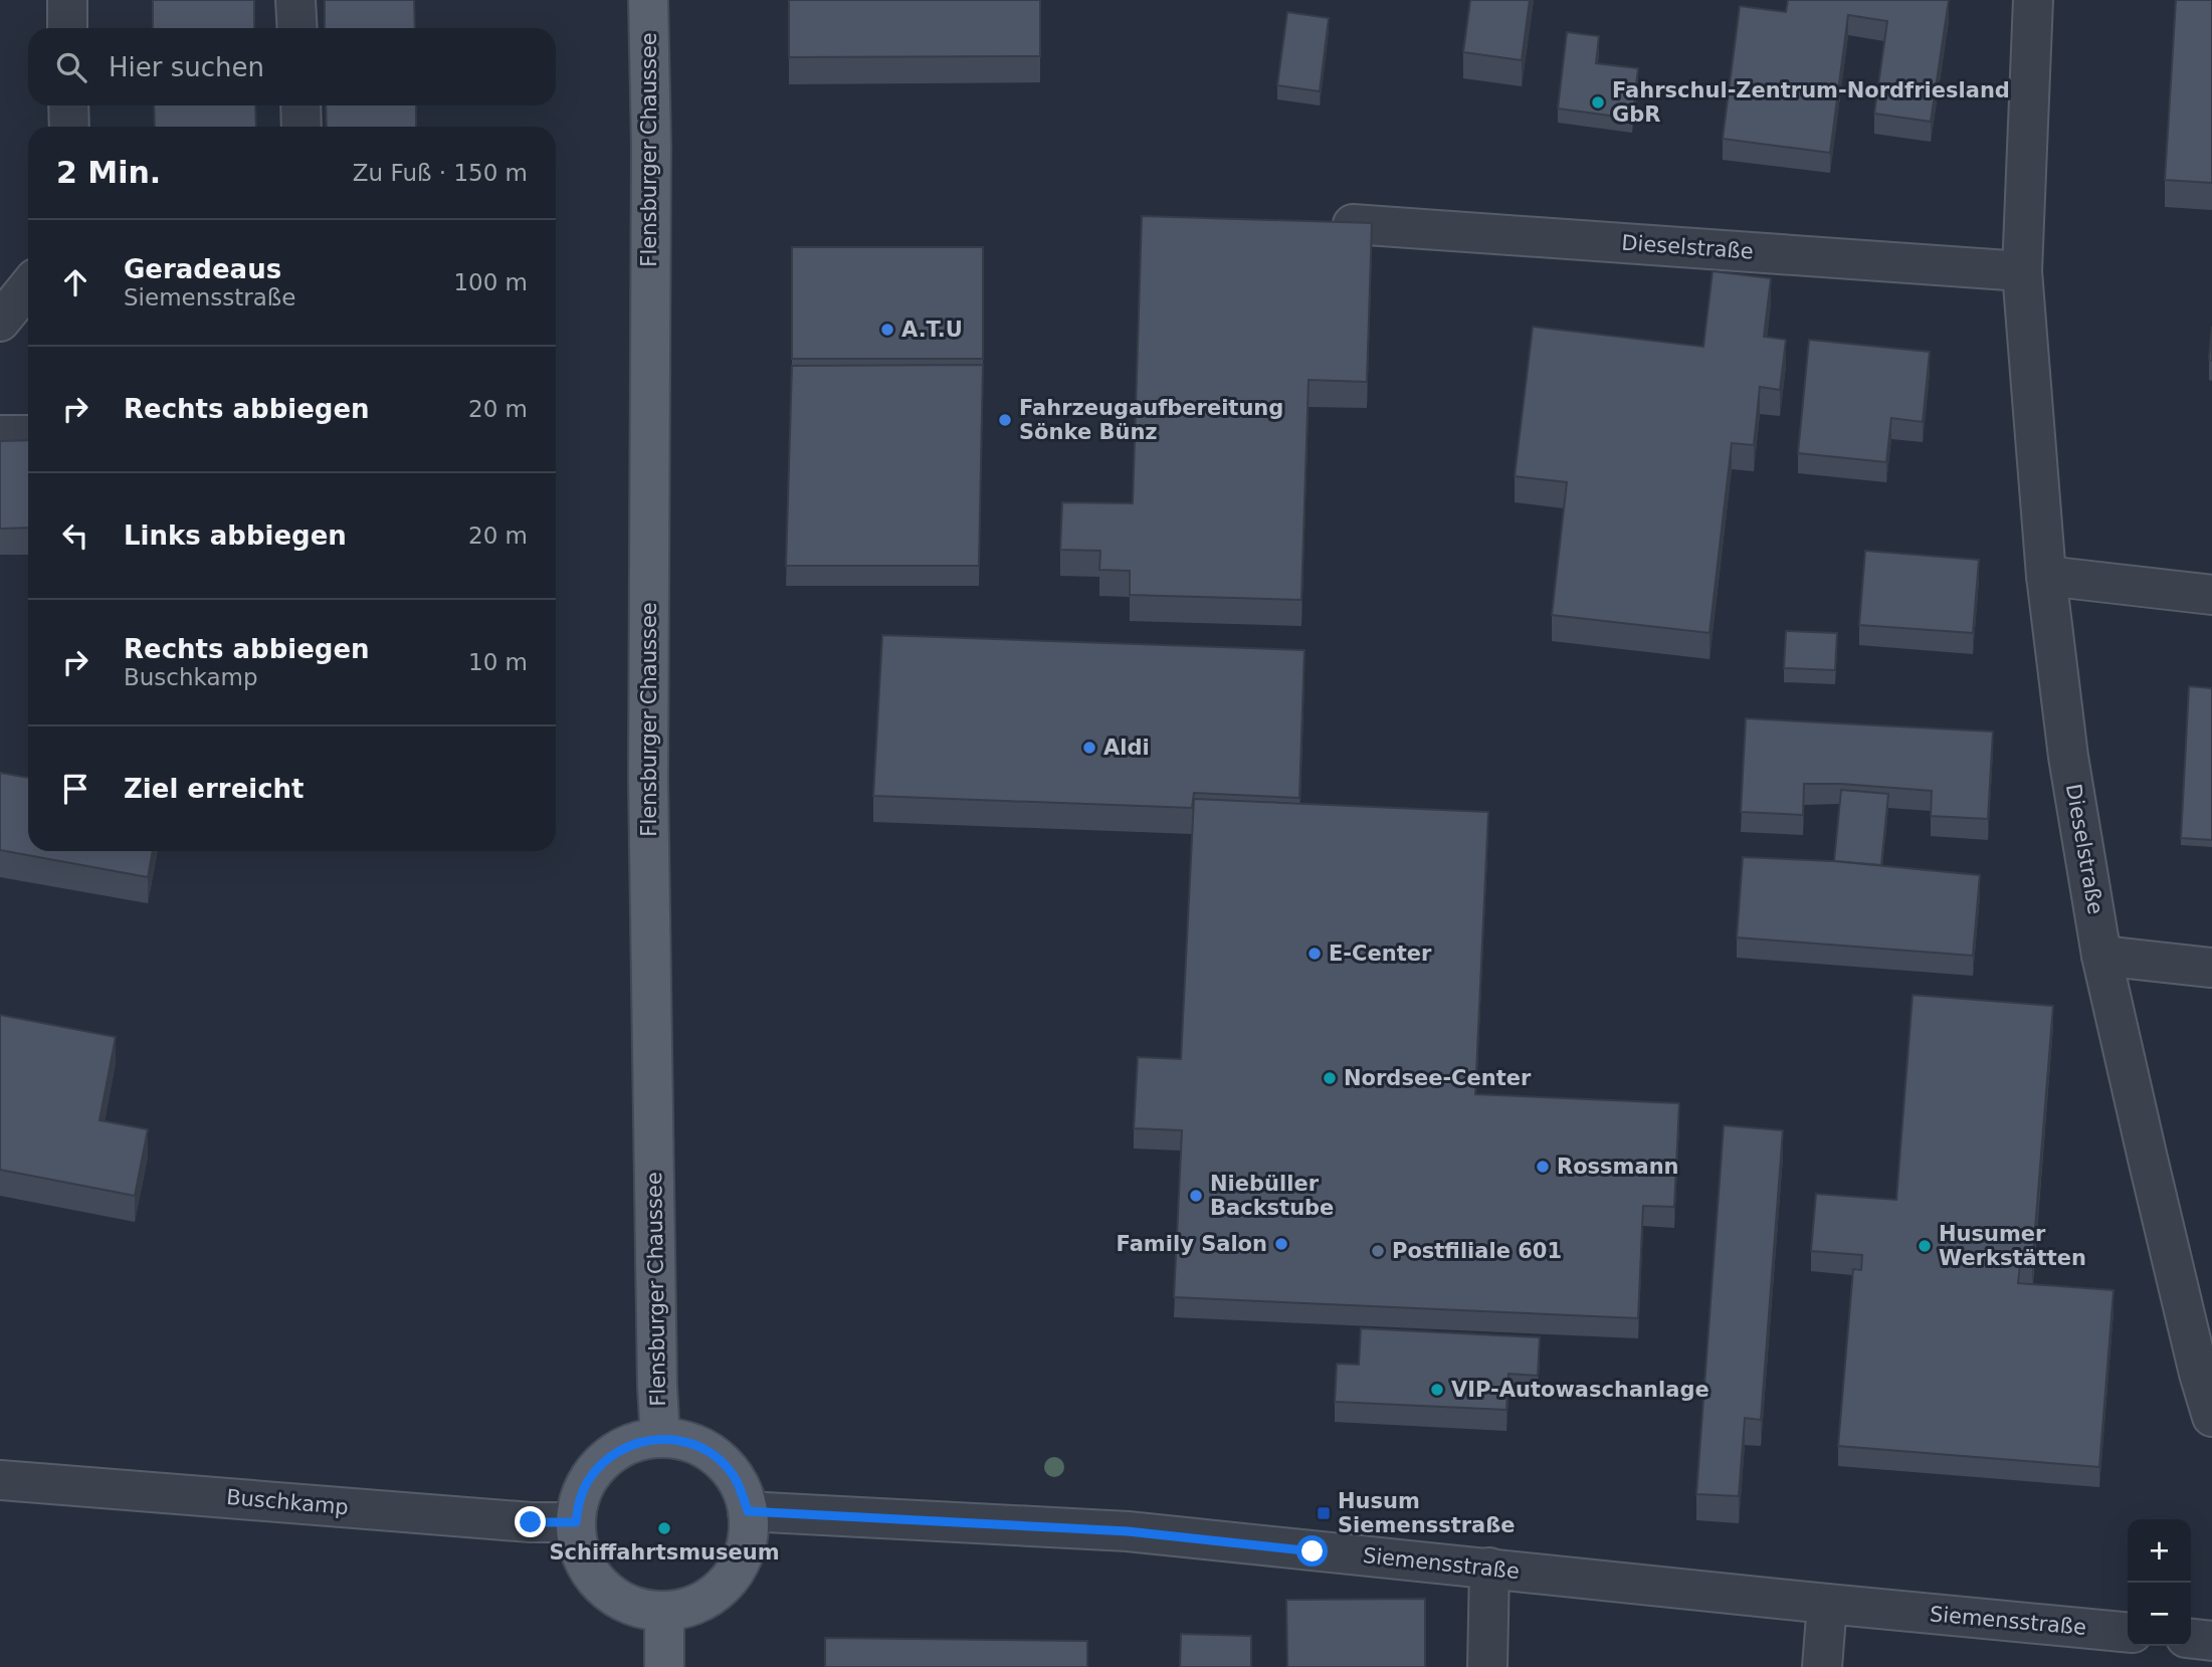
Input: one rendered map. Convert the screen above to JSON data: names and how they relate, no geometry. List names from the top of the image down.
{
  "streets": {
    "main road": ["Flensburger Chaussee"],
    "street": ["Dieselstraße", "Buschkamp", "Siemensstraße"]
  },
  "crossings": [
    ["Flensburger Chaussee", "Buschkamp"],
    ["Flensburger Chaussee", "Siemensstraße"],
    ["Buschkamp", "Siemensstraße"]
  ],
  "places": {
    "other": [
      "Fahrschul-Zentrum-Nordfriesland GbR",
      "A.T.U",
      "Fahrzeugaufbereitung Sönke Bünz",
      "Aldi",
      "E-Center",
      "Nordsee-Center",
      "Rossmann",
      "Niebüller Backstube",
      "Family Salon",
      "Husumer Werkstätten",
      "Postfiliale 601",
      "VIP-Autowaschanlage",
      "Schiffahrtsmuseum"
    ],
    "transit": ["Husum Siemensstraße"]
  },
  "page": {
    "search": "Hier suchen",
    "heading": ["2 Min.", "Zu Fuß · 150 m"],
    "list": [
      ["Geradeaus", "Siemensstraße", "100 m"],
      ["Rechts abbiegen", "20 m"],
      ["Links abbiegen", "20 m"],
      ["Rechts abbiegen", "Buschkamp", "10 m"],
      "Ziel erreicht"
    ],
    "map_buttons": ["+", "−"]
  }
}
